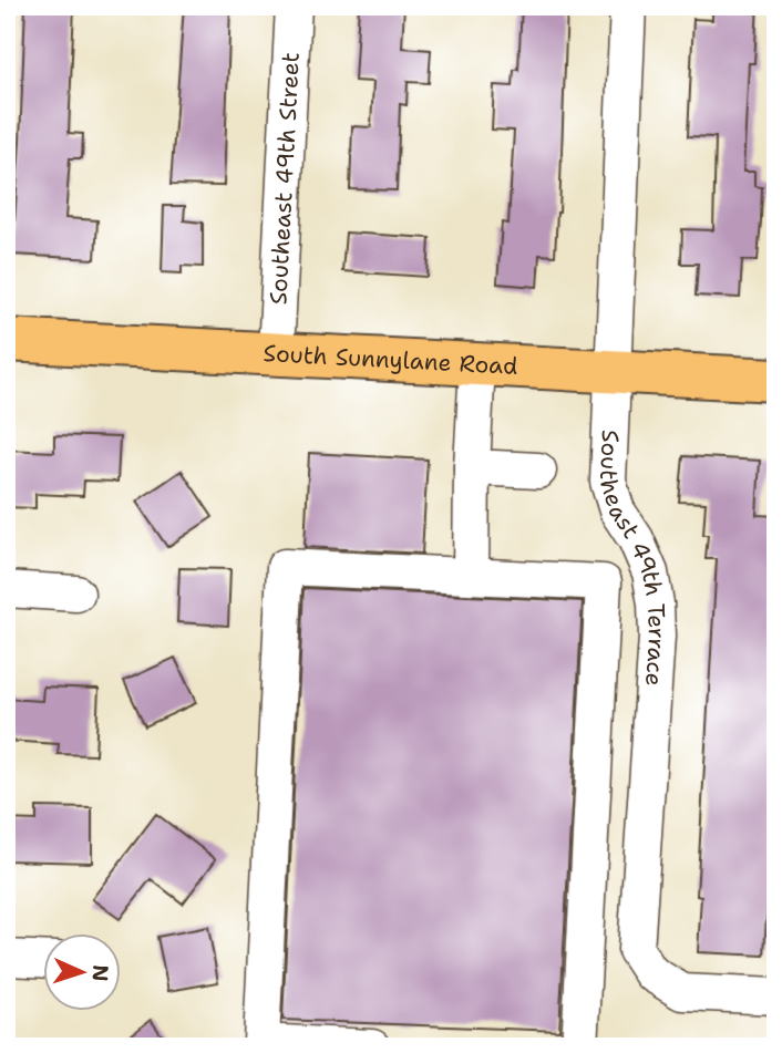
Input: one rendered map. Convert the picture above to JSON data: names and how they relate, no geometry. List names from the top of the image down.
{
  "streets": {
    "main road": ["South Sunnylane Road"],
    "street": ["Southeast 49th Street", "Southeast 49th Terrace"]
  },
  "crossings": [
    ["Southeast 49th Street", "South Sunnylane Road"],
    ["South Sunnylane Road", "Southeast 49th Terrace"]
  ],
  "north": "right"
}
